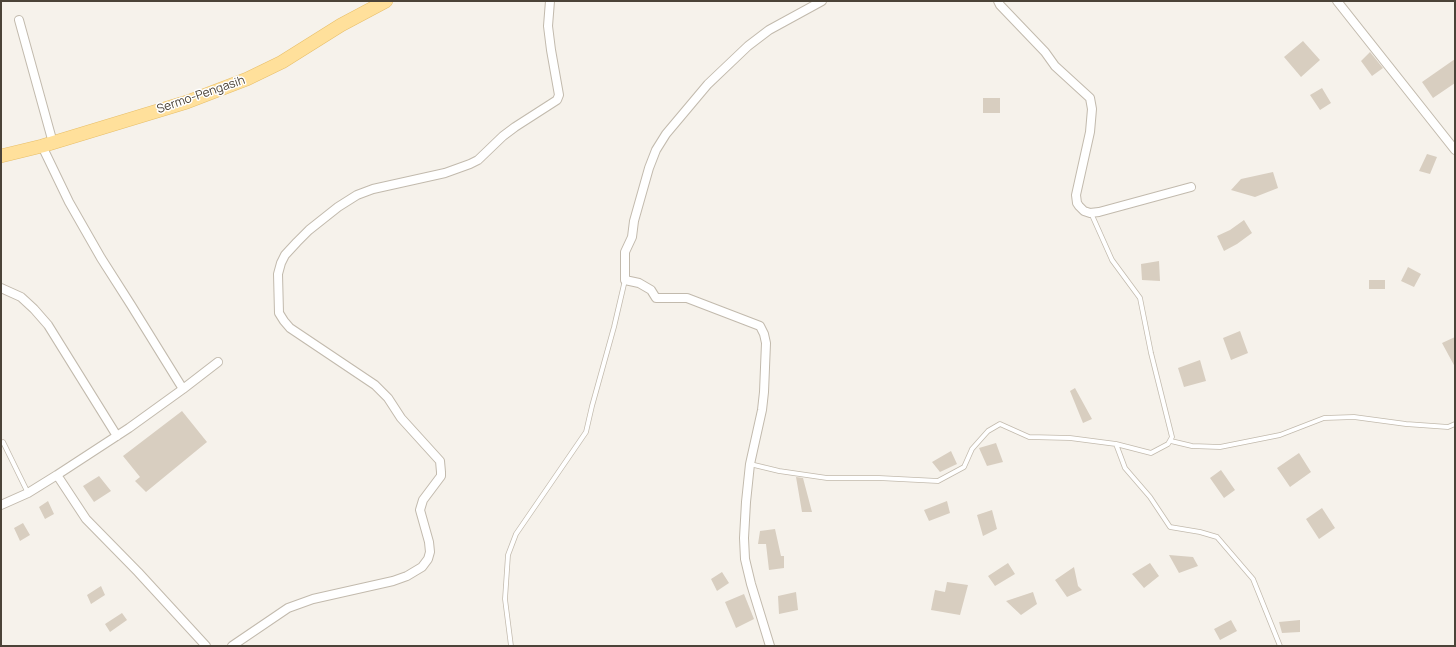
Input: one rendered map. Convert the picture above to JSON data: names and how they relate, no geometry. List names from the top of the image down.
{
  "streets": {
    "main road": ["Sermo-Pengasih"]
  }
}
